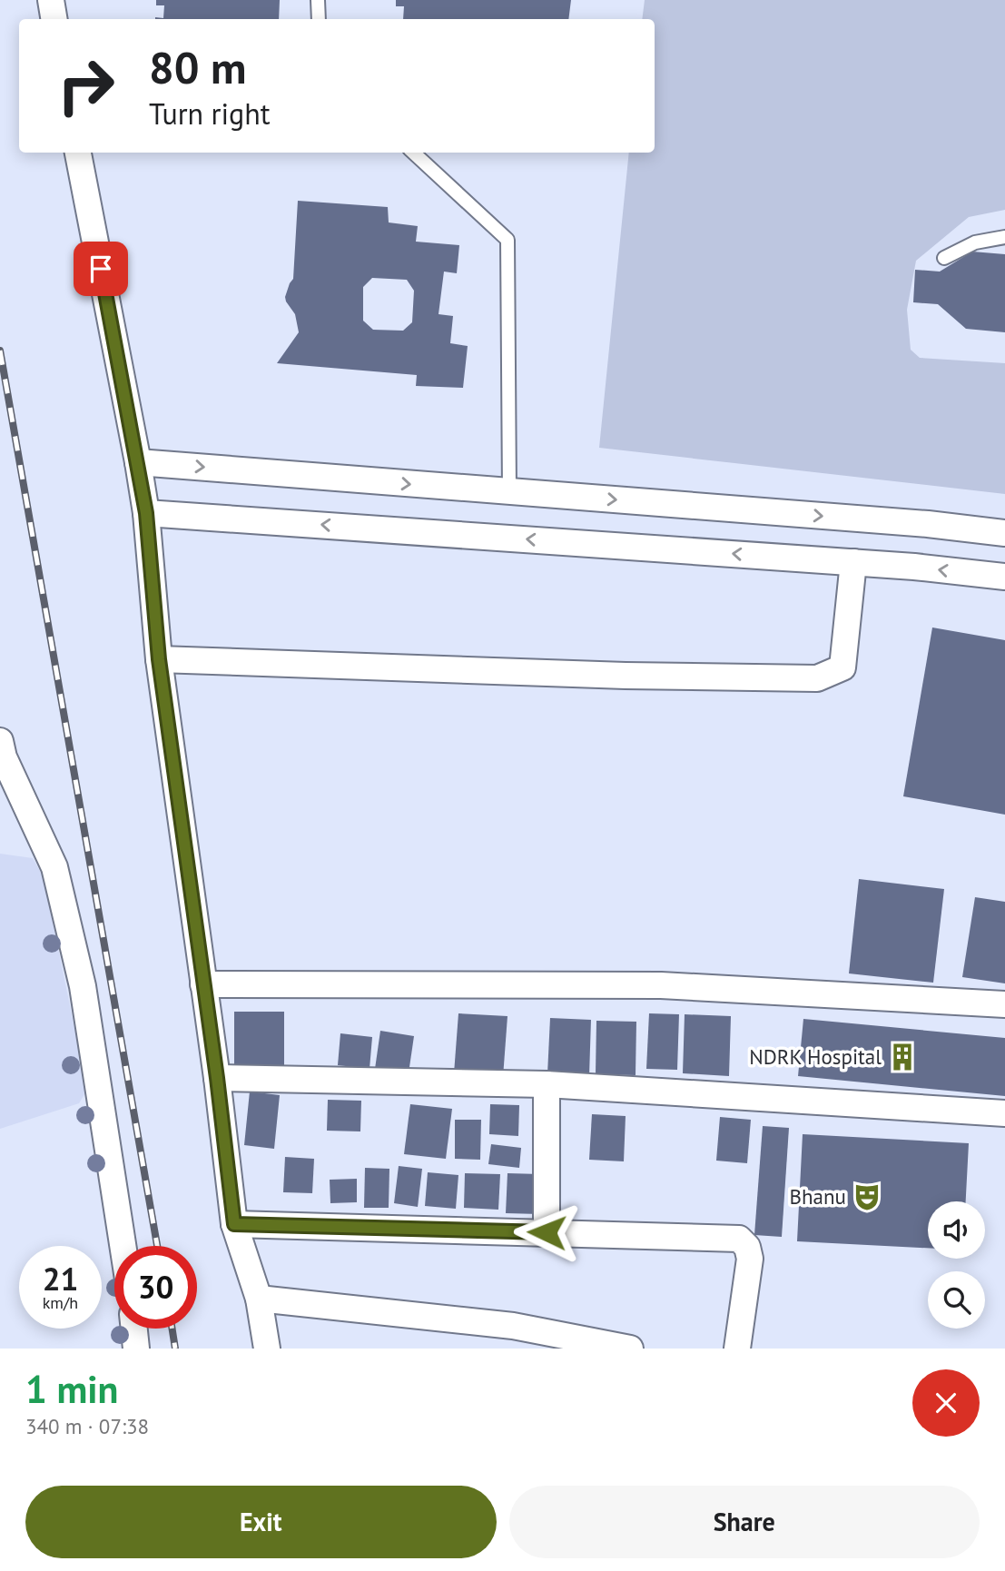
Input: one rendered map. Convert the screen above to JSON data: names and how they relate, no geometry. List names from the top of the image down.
{
  "places": {
    "building": ["NDRK Hospital"],
    "theatre": ["Bhanu"]
  },
  "page": {
    "turn": ["80 m", "Turn right"],
    "speed": "21 km/h",
    "limit": "30",
    "heading": ["1 min", "340 m · 07:38"],
    "buttons": ["Exit", "Share"]
  }
}
